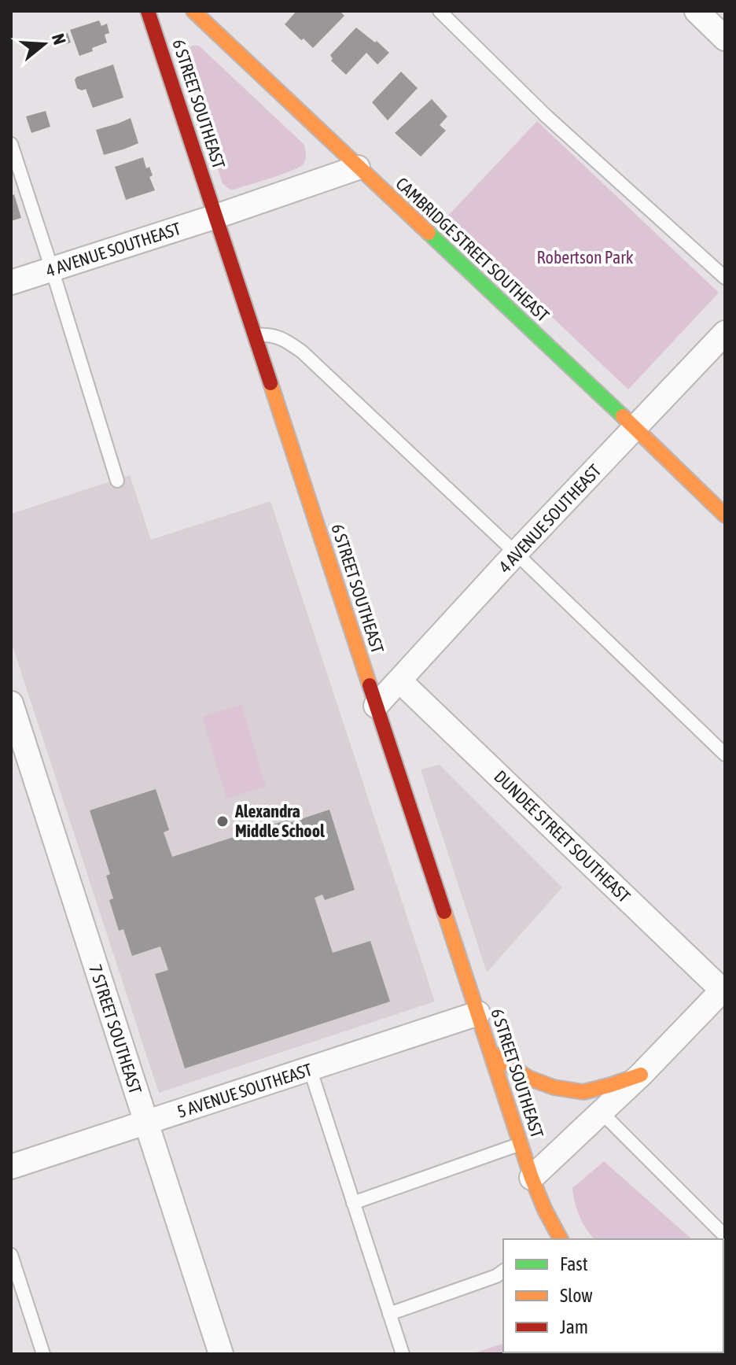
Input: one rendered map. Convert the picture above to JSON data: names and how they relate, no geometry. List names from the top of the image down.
{
  "streets": {
    "street": [
      "6 STREET SOUTHEAST",
      "4 AVENUE SOUTHEAST",
      "CAMBRIDGE STREET SOUTHEAST",
      "DUNDEE STREET SOUTHEAST",
      "7 STREET SOUTHEAST",
      "5 AVENUE SOUTHEAST"
    ]
  },
  "crossings": [
    ["6 STREET SOUTHEAST", "4 AVENUE SOUTHEAST"],
    ["6 STREET SOUTHEAST", "5 AVENUE SOUTHEAST"],
    ["4 AVENUE SOUTHEAST", "CAMBRIDGE STREET SOUTHEAST"],
    ["4 AVENUE SOUTHEAST", "DUNDEE STREET SOUTHEAST"],
    ["7 STREET SOUTHEAST", "5 AVENUE SOUTHEAST"]
  ],
  "parks": ["Robertson Park"],
  "places": ["Alexandra Middle School"],
  "legend": ["Fast", "Slow", "Jam"],
  "north": "right"
}
